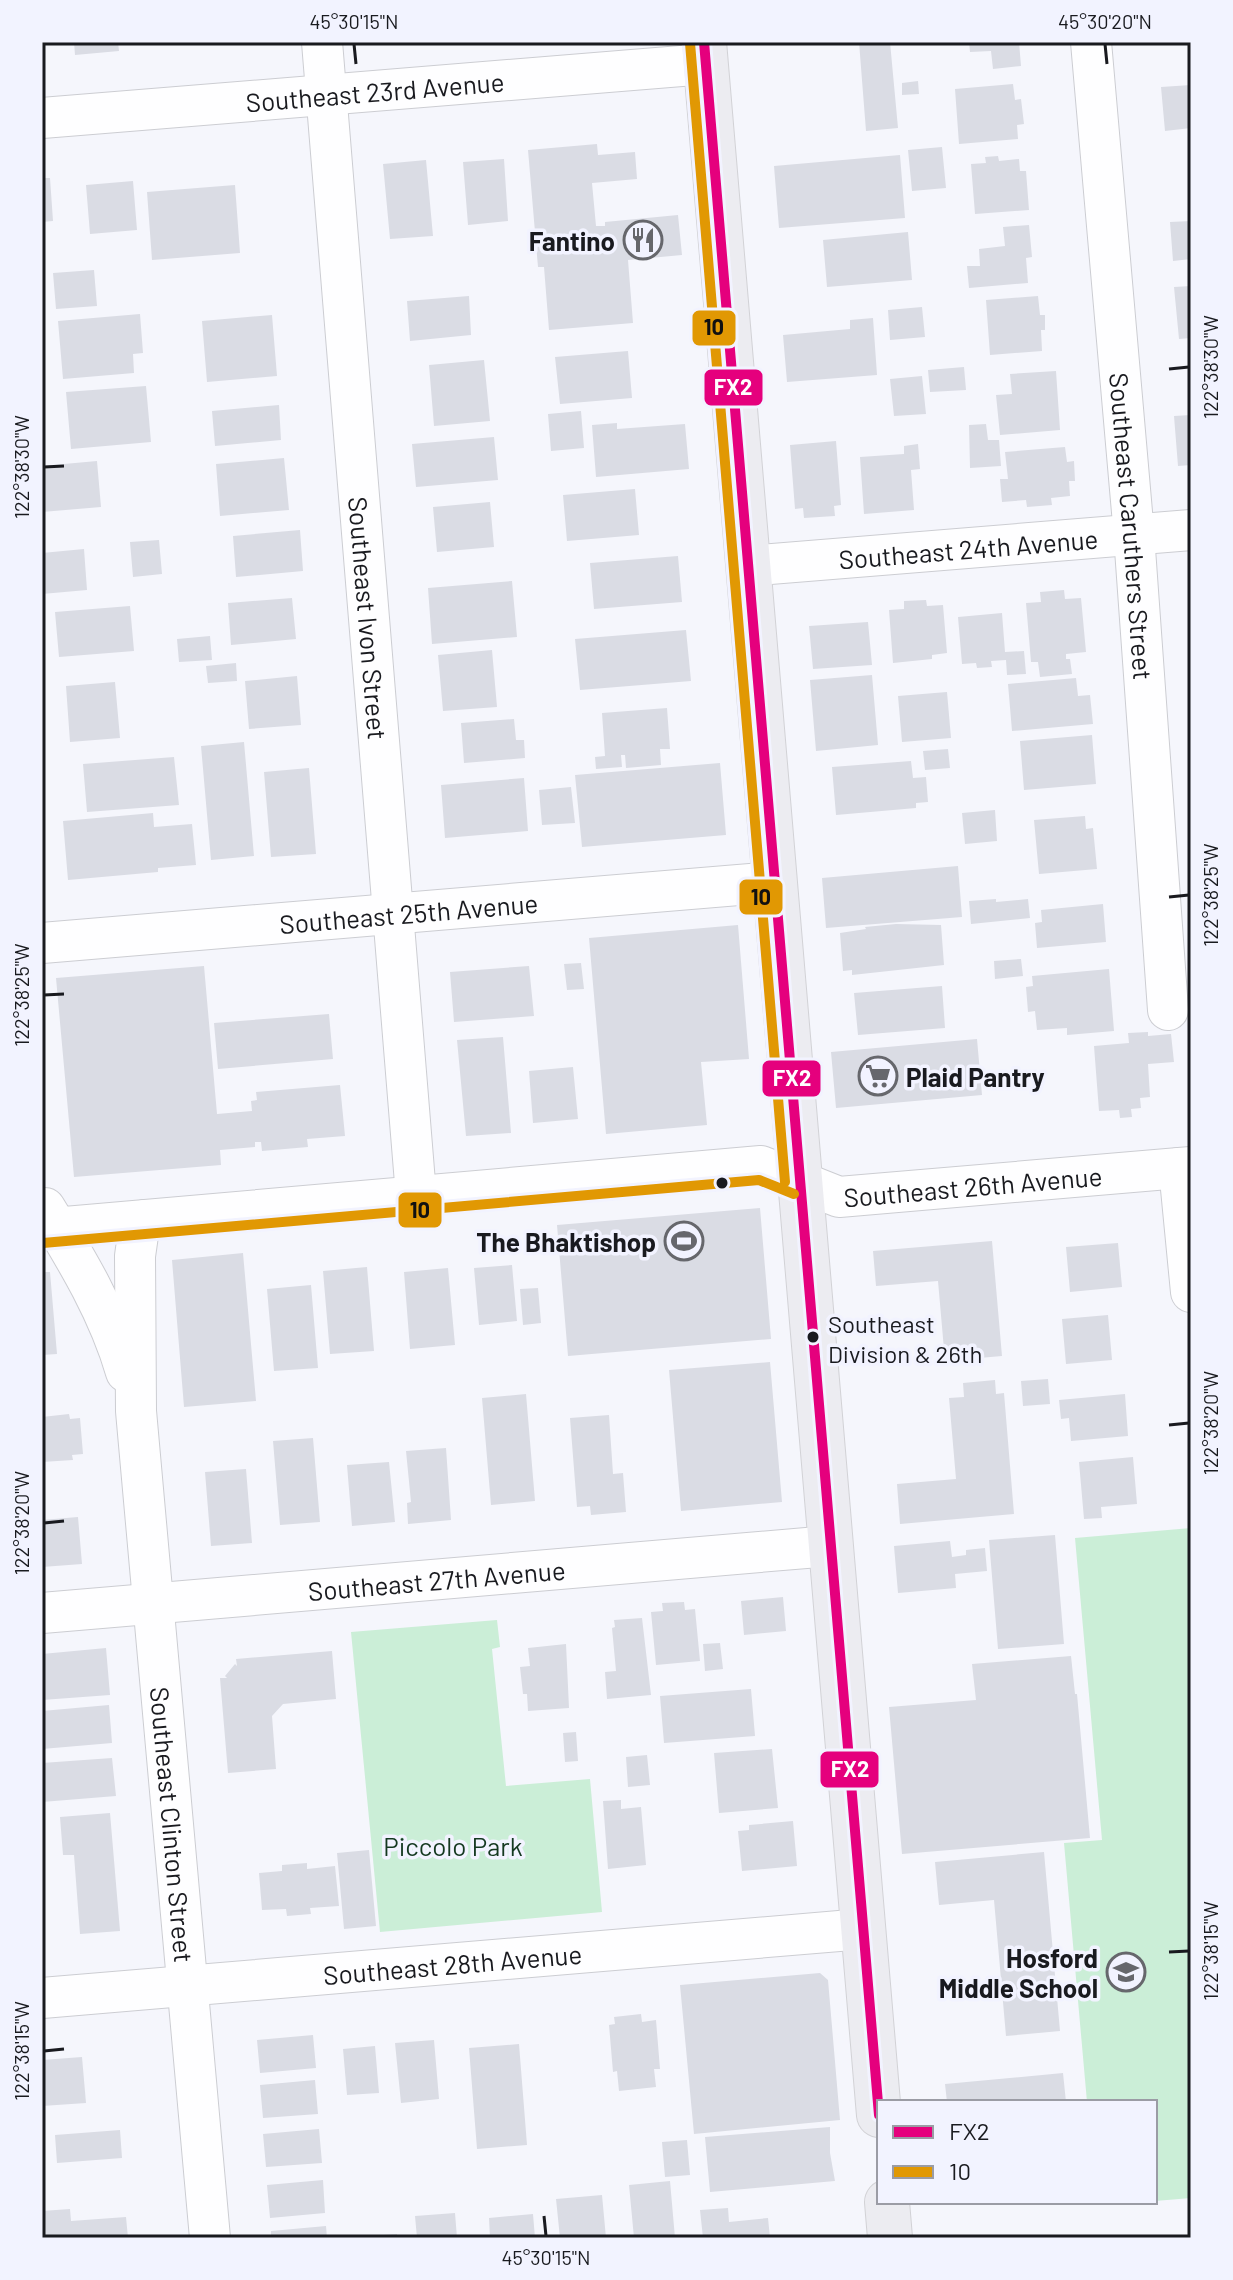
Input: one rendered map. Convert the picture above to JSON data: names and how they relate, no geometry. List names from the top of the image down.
{
  "streets": {
    "street": [
      "Southeast 23rd Avenue",
      "Southeast Caruthers Street",
      "Southeast 24th Avenue",
      "Southeast Ivon Street",
      "Southeast 25th Avenue",
      "Southeast 26th Avenue",
      "Southeast 27th Avenue",
      "Southeast Clinton Street",
      "Southeast 28th Avenue"
    ]
  },
  "crossings": [
    ["Southeast 23rd Avenue", "Southeast Ivon Street"],
    ["Southeast Caruthers Street", "Southeast 24th Avenue"],
    ["Southeast Ivon Street", "Southeast 25th Avenue"],
    ["Southeast Ivon Street", "Southeast 26th Avenue"],
    ["Southeast 26th Avenue", "Southeast Clinton Street"],
    ["Southeast 27th Avenue", "Southeast Clinton Street"],
    ["Southeast Clinton Street", "Southeast 28th Avenue"]
  ],
  "parks": ["Piccolo Park"],
  "places": {
    "restaurant": ["Fantino"],
    "supermarket": ["Plaid Pantry"],
    "sports": ["The Bhaktishop"],
    "other": ["Southeast Division & 26th"],
    "school or university": ["Hosford Middle School"]
  },
  "lines": ["transit line FX2", "transit line 10"],
  "legend": ["FX2", "10"],
  "coordinates": [
    "45°30'15\"N",
    "45°30'20\"N",
    "122°38'30\"W",
    "122°38'25\"W",
    "122°38'20\"W",
    "122°38'15\"W"
  ]
}
